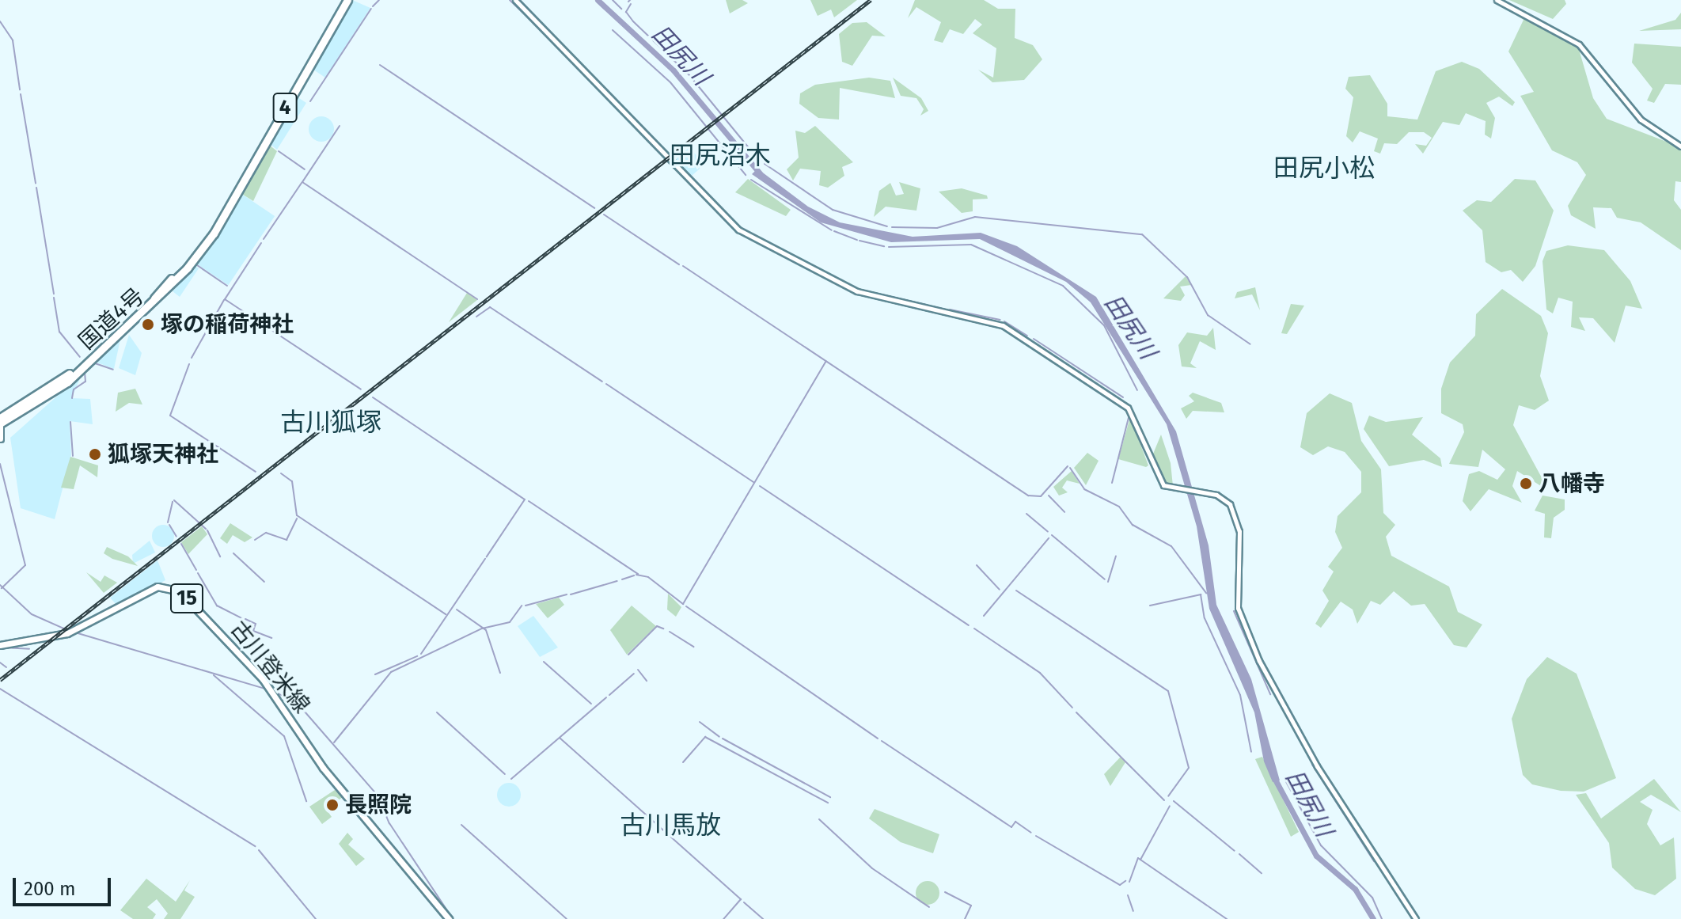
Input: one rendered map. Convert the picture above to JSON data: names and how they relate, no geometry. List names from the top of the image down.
{
  "streets": {
    "highway": ["4", "国道4号"],
    "main road": ["15", "古川登米線"]
  },
  "districts": [
    "田尻沼木",
    "田尻小松",
    "古川狐塚",
    "古川馬放"
  ],
  "water": ["田尻川"],
  "places": [
    "塚の稲荷神社",
    "狐塚天神社",
    "八幡寺",
    "長照院"
  ],
  "scale_bar": "200 m"
}
